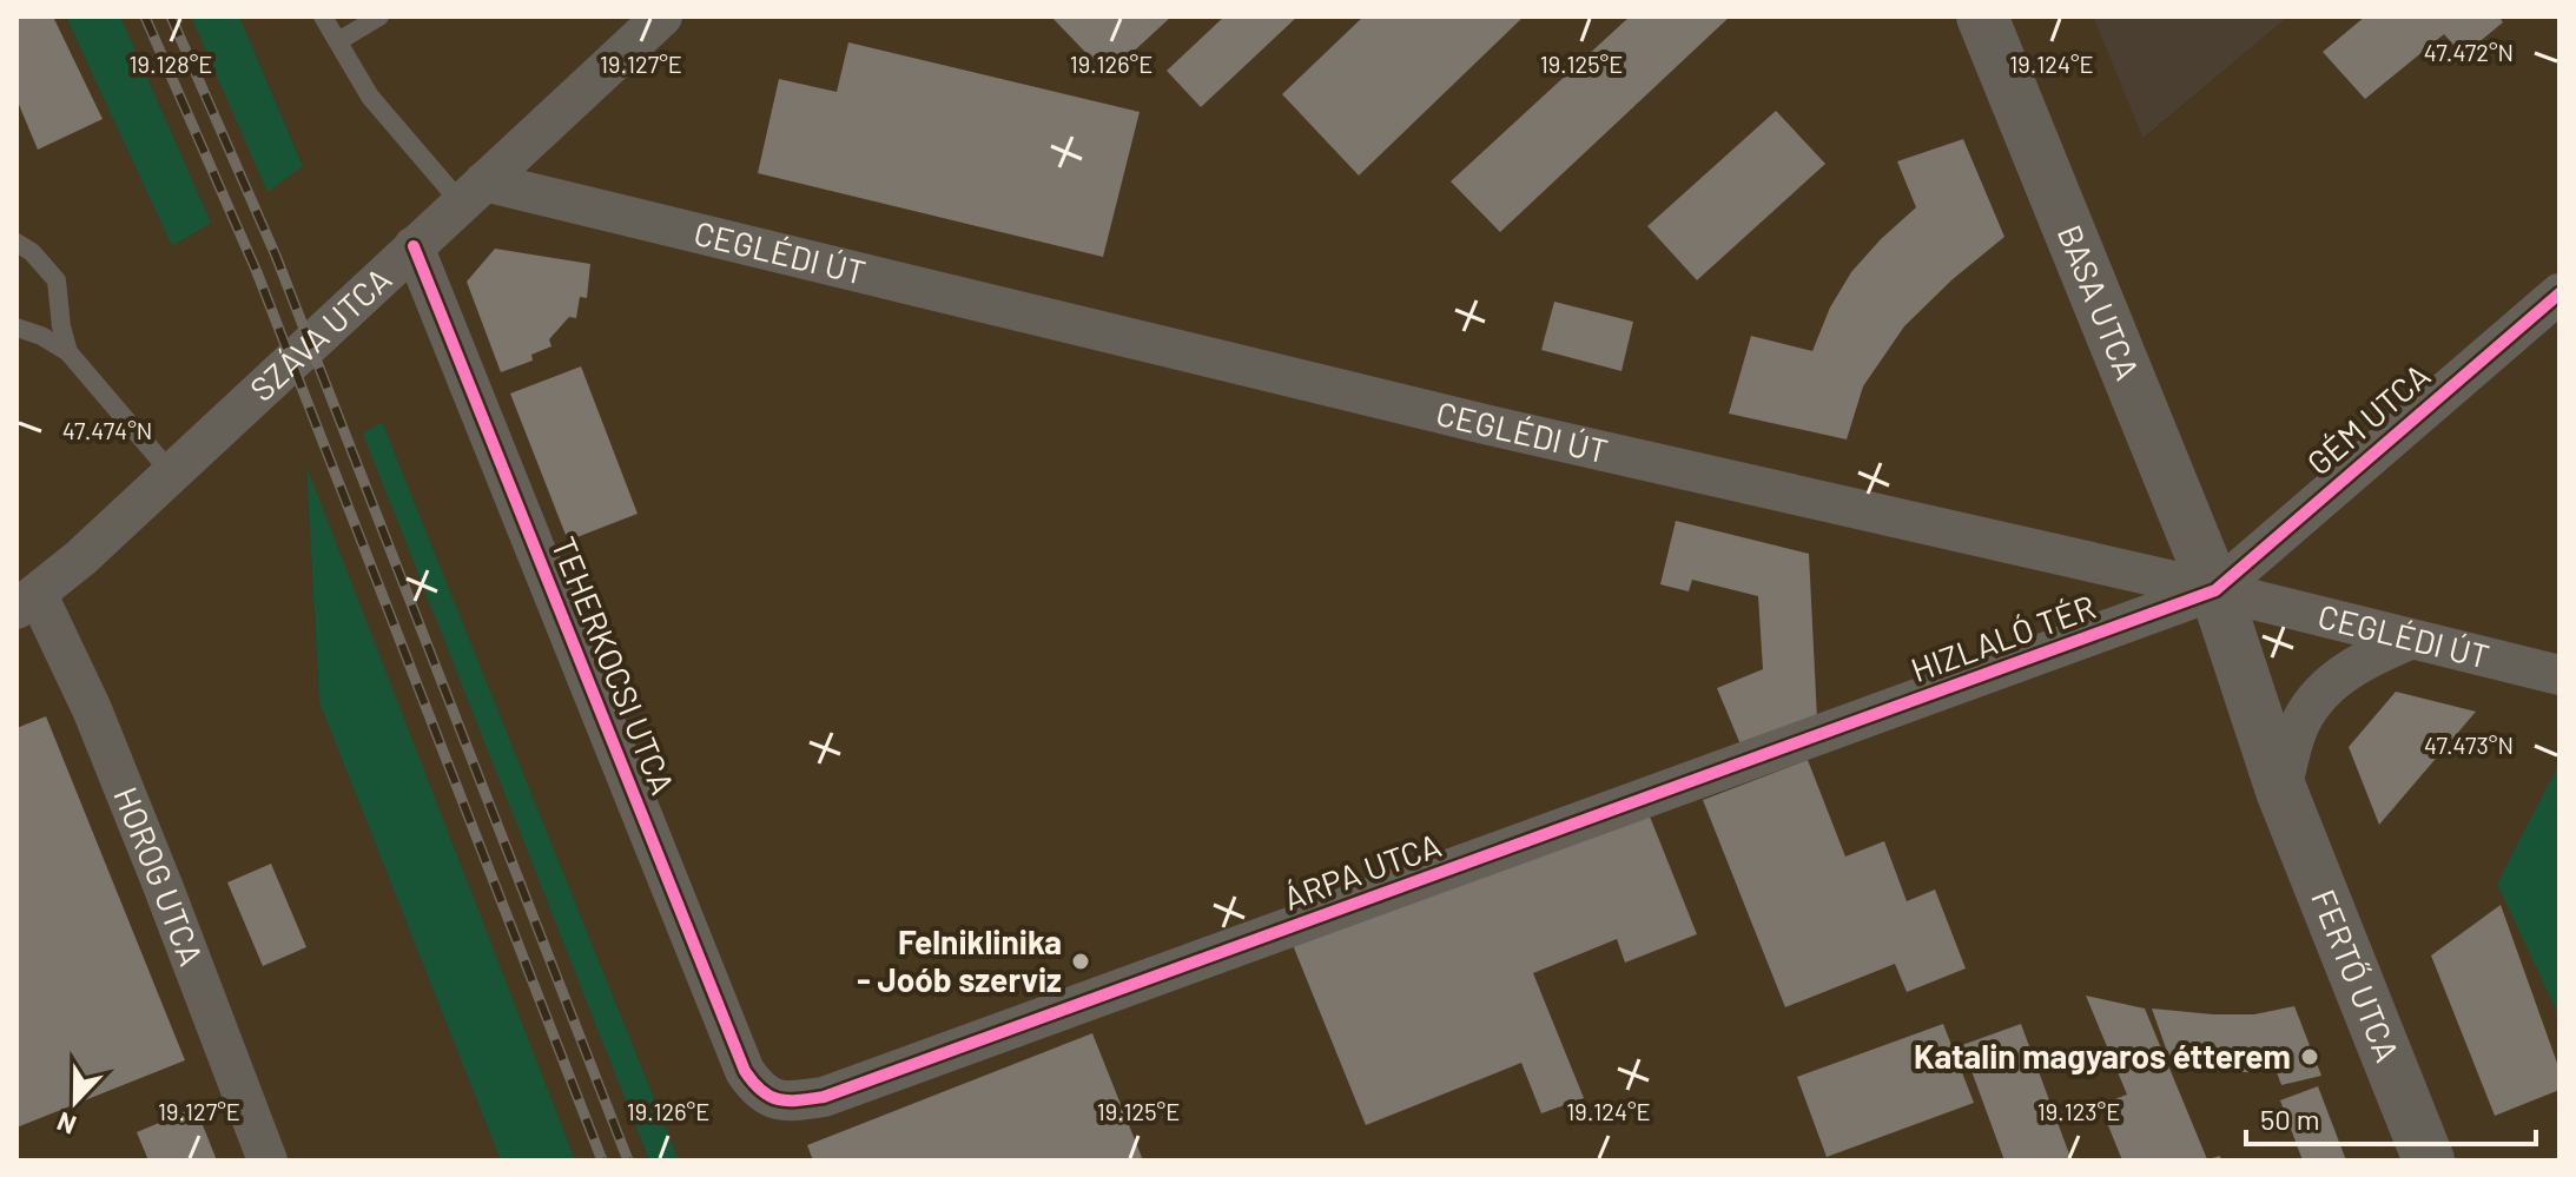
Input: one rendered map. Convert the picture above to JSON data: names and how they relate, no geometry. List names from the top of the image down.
{
  "streets": {
    "street": [
      "CEGLÉDI ÚT",
      "BASA UTCA",
      "SZÁVA UTCA",
      "GÉM UTCA",
      "HIZLALÓ TÉR",
      "TEHERKOCSI UTCA",
      "ÁRPA UTCA",
      "HOROG UTCA",
      "FERTŐ UTCA"
    ]
  },
  "crossings": [
    ["CEGLÉDI ÚT", "BASA UTCA"],
    ["CEGLÉDI ÚT", "SZÁVA UTCA"],
    ["CEGLÉDI ÚT", "GÉM UTCA"],
    ["CEGLÉDI ÚT", "HIZLALÓ TÉR"],
    ["BASA UTCA", "GÉM UTCA"],
    ["BASA UTCA", "HIZLALÓ TÉR"],
    ["SZÁVA UTCA", "TEHERKOCSI UTCA"],
    ["SZÁVA UTCA", "HOROG UTCA"],
    ["GÉM UTCA", "HIZLALÓ TÉR"],
    ["HIZLALÓ TÉR", "ÁRPA UTCA"],
    ["TEHERKOCSI UTCA", "ÁRPA UTCA"]
  ],
  "places": ["Felniklinika - Joób szerviz", "Katalin magyaros étterem"],
  "scale_bar": "50 m",
  "north": "bottom",
  "coordinates": [
    "47.472°N",
    "19.128°E",
    "19.127°E",
    "19.126°E",
    "19.125°E",
    "19.124°E",
    "47.474°N",
    "47.473°N",
    "19.123°E"
  ]
}
